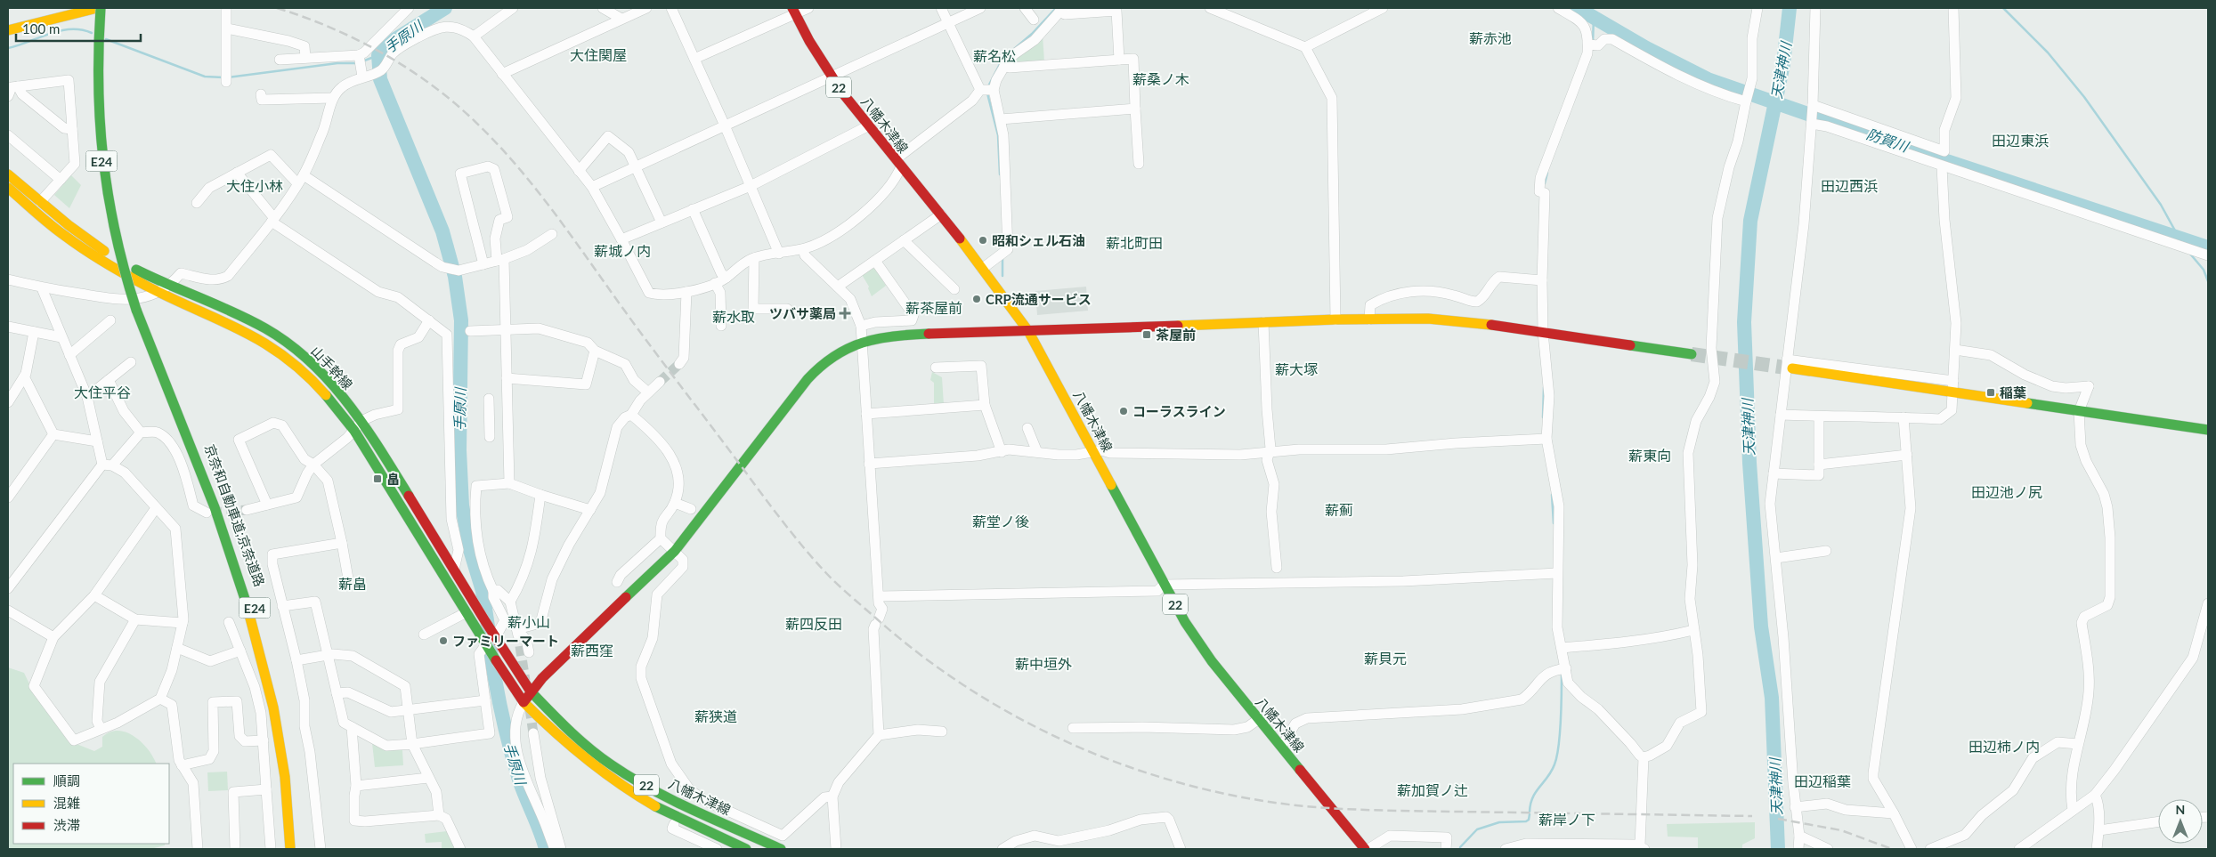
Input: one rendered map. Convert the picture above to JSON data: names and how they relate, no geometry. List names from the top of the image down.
{
  "streets": {
    "main road": [
      "22",
      "八幡木津線",
      "E24",
      "山手幹線",
      "京奈和自動車道;京奈道路"
    ]
  },
  "crossings": [
    ["八幡木津線", "山手幹線"]
  ],
  "districts": [
    "薪赤池",
    "大住関屋",
    "薪名松",
    "薪桑ノ木",
    "田辺東浜",
    "大住小林",
    "田辺西浜",
    "薪北町田",
    "薪城ノ内",
    "薪茶屋前",
    "薪水取",
    "薪大塚",
    "大住平谷",
    "薪東向",
    "田辺池ノ尻",
    "薪薊",
    "薪堂ノ後",
    "薪畠",
    "薪小山",
    "薪四反田",
    "薪西窪",
    "薪貝元",
    "薪中垣外",
    "薪狭道",
    "田辺柿ノ内",
    "田辺稲葉",
    "薪加賀ノ辻",
    "薪岸ノ下"
  ],
  "water": ["手原川", "天津神川", "防賀川"],
  "places": {
    "other": [
      "昭和シェル石油",
      "CRP流通サービス",
      "コーラスライン",
      "ファミリーマート"
    ],
    "health": ["ツバサ薬局"],
    "transit": ["茶屋前", "稲葉", "畠"]
  },
  "legend": ["順調", "混雑", "渋滞"],
  "scale_bar": "100 m",
  "north": "top"
}
